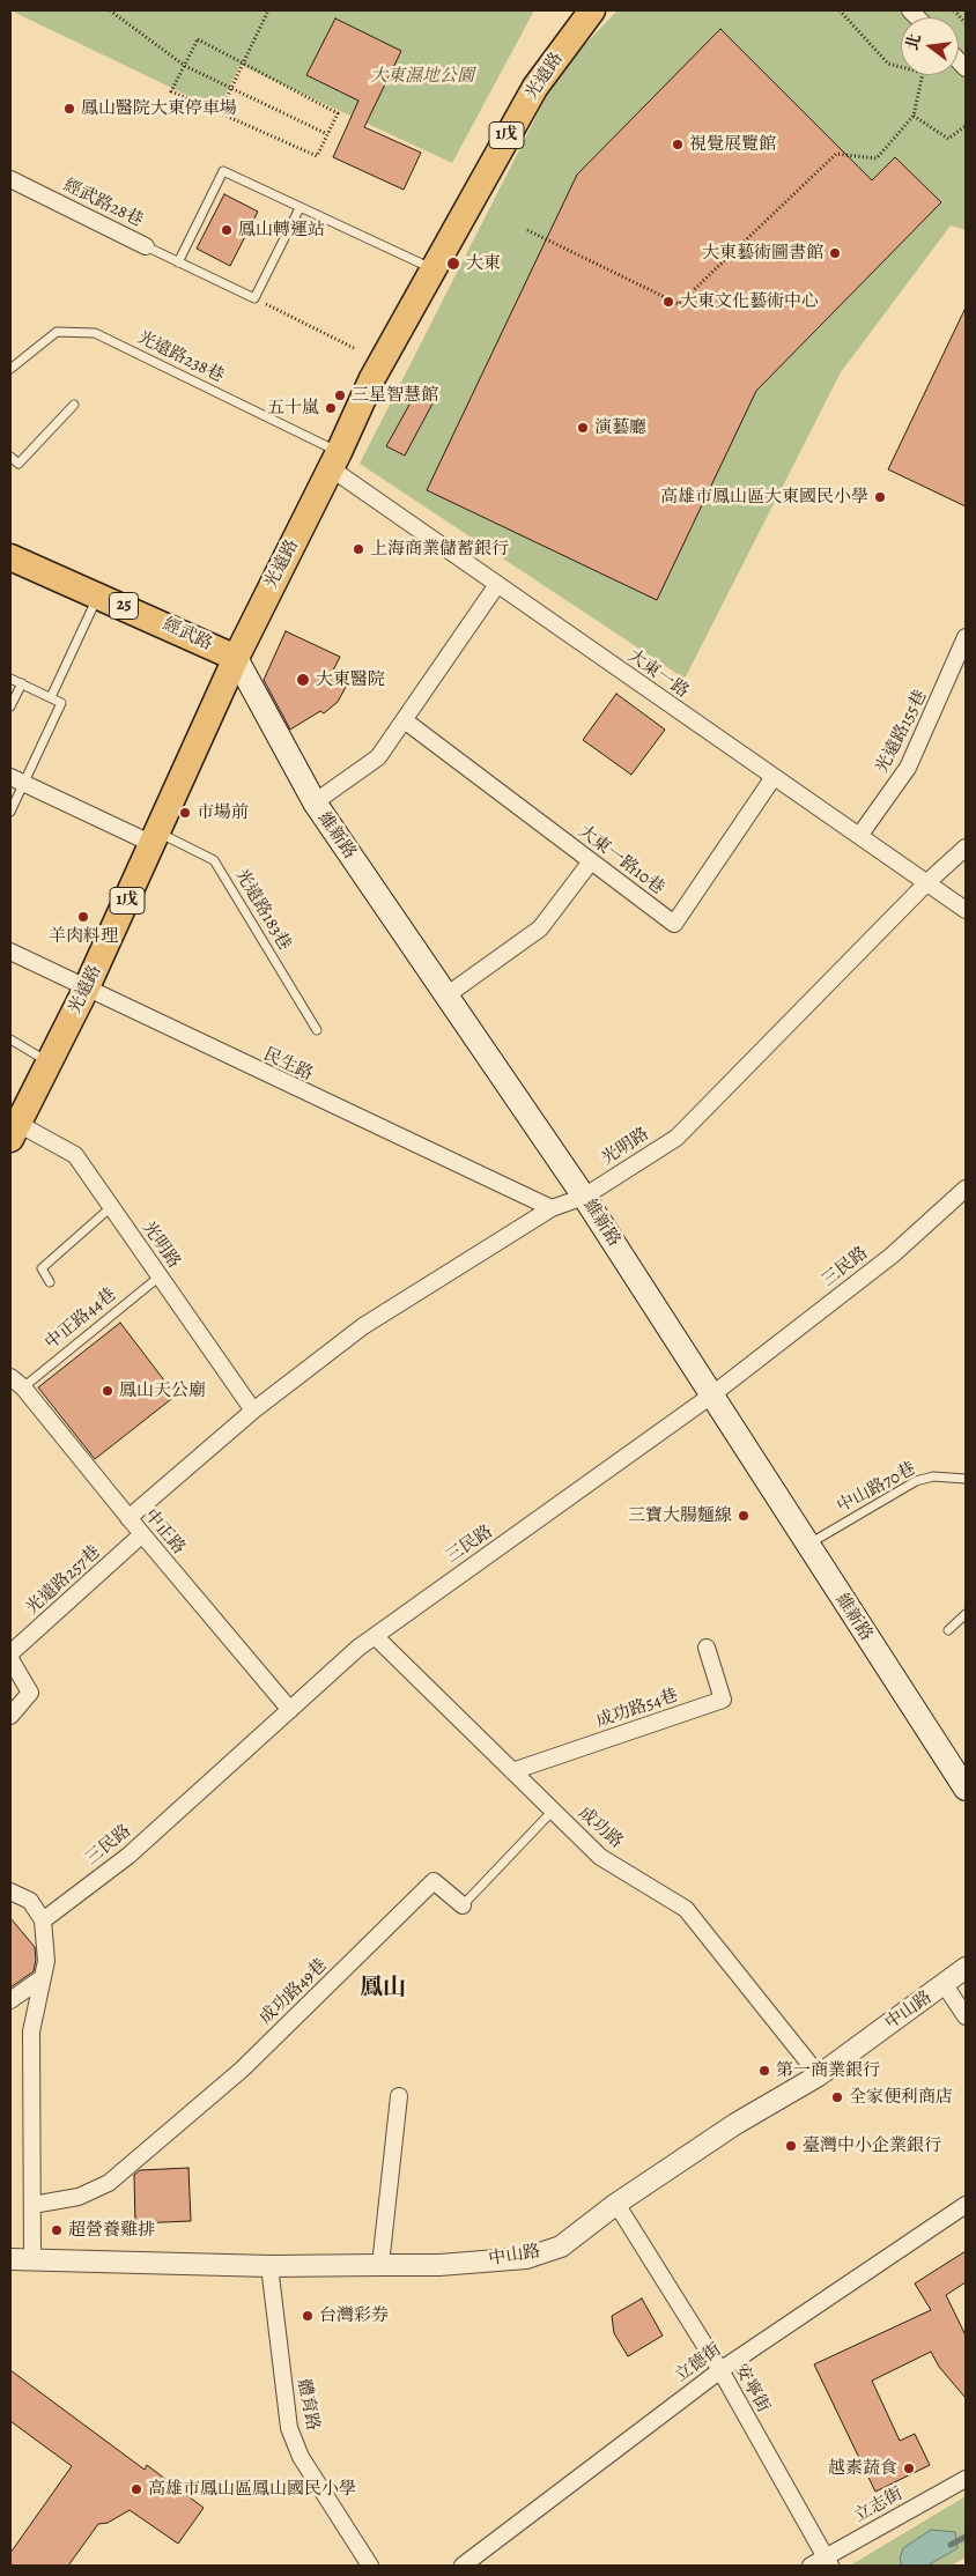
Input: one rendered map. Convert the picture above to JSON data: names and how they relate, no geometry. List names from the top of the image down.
{
  "streets": {
    "main road": [
      "光遠路",
      "1戊",
      "25",
      "經武路",
      "維新路"
    ],
    "street": [
      "經武路28巷",
      "大東一路",
      "光遠路155巷",
      "大東一路10巷",
      "民生路",
      "光明路",
      "三民路",
      "中正路",
      "光遠路257巷",
      "成功路54巷",
      "成功路",
      "成功路49巷",
      "中山路",
      "立德街",
      "安寧街",
      "體育路",
      "立志街"
    ],
    "lane": [
      "光遠路238巷",
      "光遠路183巷",
      "中正路44巷",
      "中山路70巷"
    ]
  },
  "crossings": [
    ["光遠路", "光遠路238巷"],
    ["光遠路", "經武路"],
    ["光遠路", "大東一路"],
    ["光遠路", "維新路"],
    ["光遠路", "光遠路183巷"],
    ["光遠路", "民生路"],
    ["光遠路", "光明路"],
    ["光遠路238巷", "大東一路"],
    ["經武路", "維新路"],
    ["大東一路", "光遠路155巷"],
    ["大東一路", "大東一路10巷"],
    ["大東一路", "光明路"],
    ["維新路", "光明路"],
    ["維新路", "三民路"],
    ["維新路", "中山路70巷"],
    ["民生路", "光明路"],
    ["光明路", "中正路44巷"],
    ["光明路", "中正路"],
    ["三民路", "中正路"],
    ["三民路", "成功路"],
    ["中正路44巷", "中正路"],
    ["中正路", "光遠路257巷"],
    ["成功路54巷", "成功路"],
    ["成功路", "成功路49巷"],
    ["成功路", "中山路"],
    ["中山路", "安寧街"],
    ["中山路", "體育路"],
    ["立德街", "安寧街"],
    ["安寧街", "立志街"]
  ],
  "districts": ["鳳山"],
  "parks": ["大東濕地公園"],
  "places": [
    "鳳山醫院大東停車場",
    "視覺展覽館",
    "鳳山轉運站",
    "大東藝術圖書館",
    "大東",
    "大東文化藝術中心",
    "三星智慧館",
    "五十嵐",
    "演藝廳",
    "高雄市鳳山區大東國民小學",
    "上海商業儲蓄銀行",
    "大東醫院",
    "市場前",
    "羊肉料理",
    "鳳山天公廟",
    "三寶大腸麵線",
    "第一商業銀行",
    "全家便利商店",
    "臺灣中小企業銀行",
    "超營養雞排",
    "台灣彩券",
    "越素蔬食",
    "高雄市鳳山區鳳山國民小學"
  ],
  "north": "left"
}
